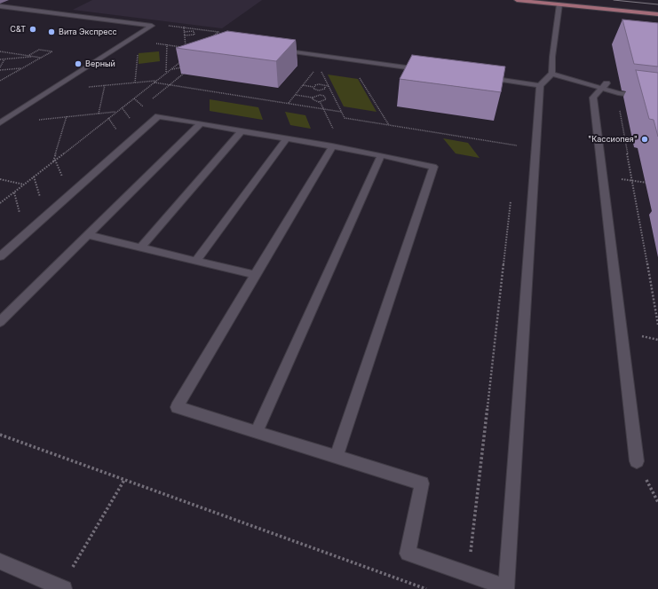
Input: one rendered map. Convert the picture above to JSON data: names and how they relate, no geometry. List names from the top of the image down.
{
  "places": [
    "С&Т",
    "Вита Экспресс",
    "Верный",
    "\"Кассиопея\""
  ]
}
